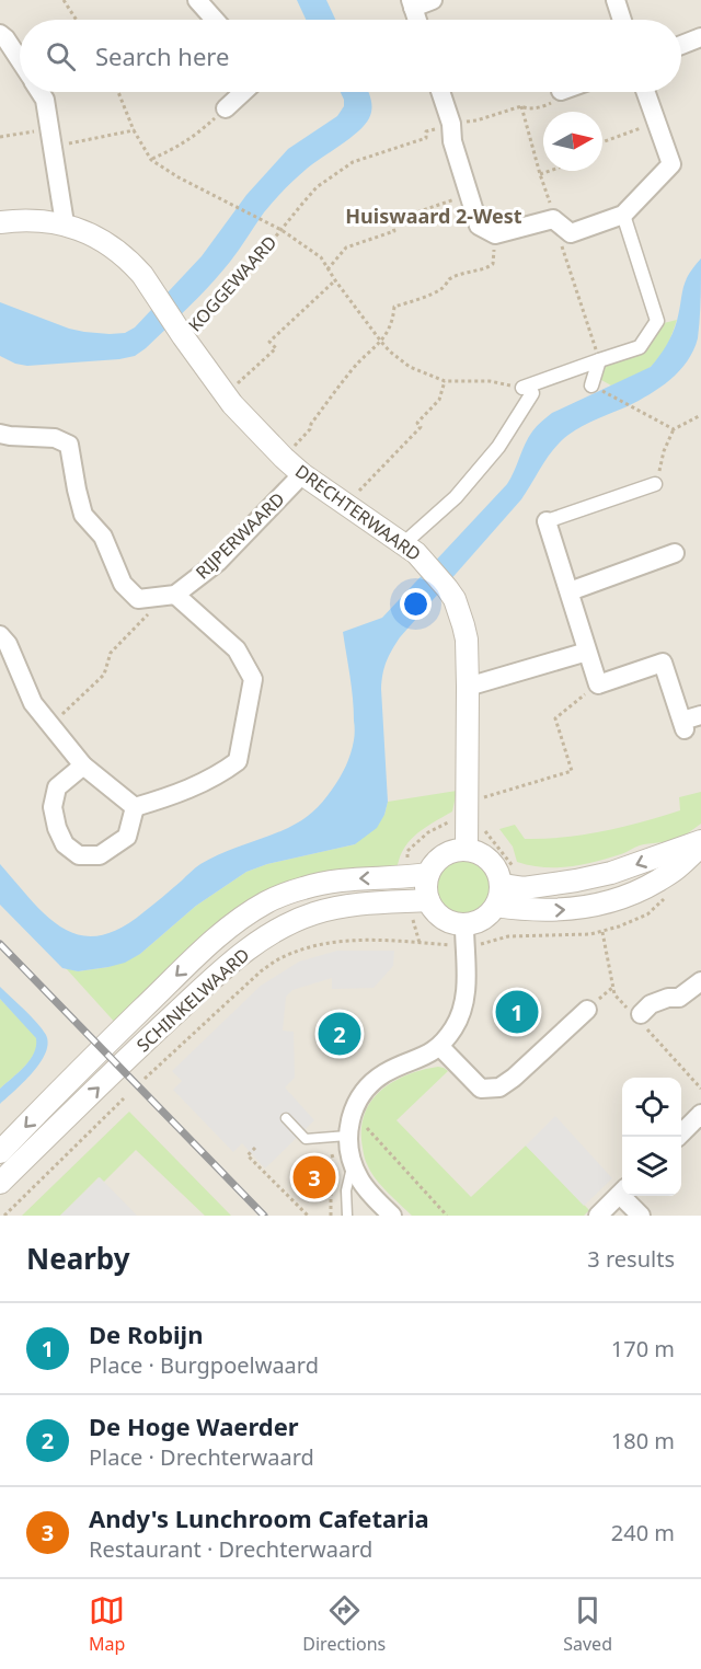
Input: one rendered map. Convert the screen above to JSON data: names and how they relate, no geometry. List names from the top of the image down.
{
  "streets": {
    "street": ["DRECHTERWAARD", "RIJPERWAARD", "SCHINKELWAARD"],
    "path": ["KOGGEWAARD"]
  },
  "crossings": [
    ["KOGGEWAARD", "DRECHTERWAARD"],
    ["DRECHTERWAARD", "RIJPERWAARD"],
    ["DRECHTERWAARD", "SCHINKELWAARD"]
  ],
  "districts": ["Huiswaard 2-West"],
  "north": "right",
  "page": {
    "search": "Search here",
    "pins": ["1", "2", "3"],
    "heading": ["Nearby", "3 results"],
    "list": [
      {
        "mark": "1",
        "name": "De Robijn",
        "note": "Place · Burgpoelwaard",
        "value": "170 m"
      },
      {
        "mark": "2",
        "name": "De Hoge Waerder",
        "note": "Place · Drechterwaard",
        "value": "180 m"
      },
      {
        "mark": "3",
        "name": "Andy's Lunchroom Cafetaria",
        "note": "Restaurant · Drechterwaard",
        "value": "240 m"
      }
    ],
    "nav": ["Map", "Directions", "Saved"]
  }
}
